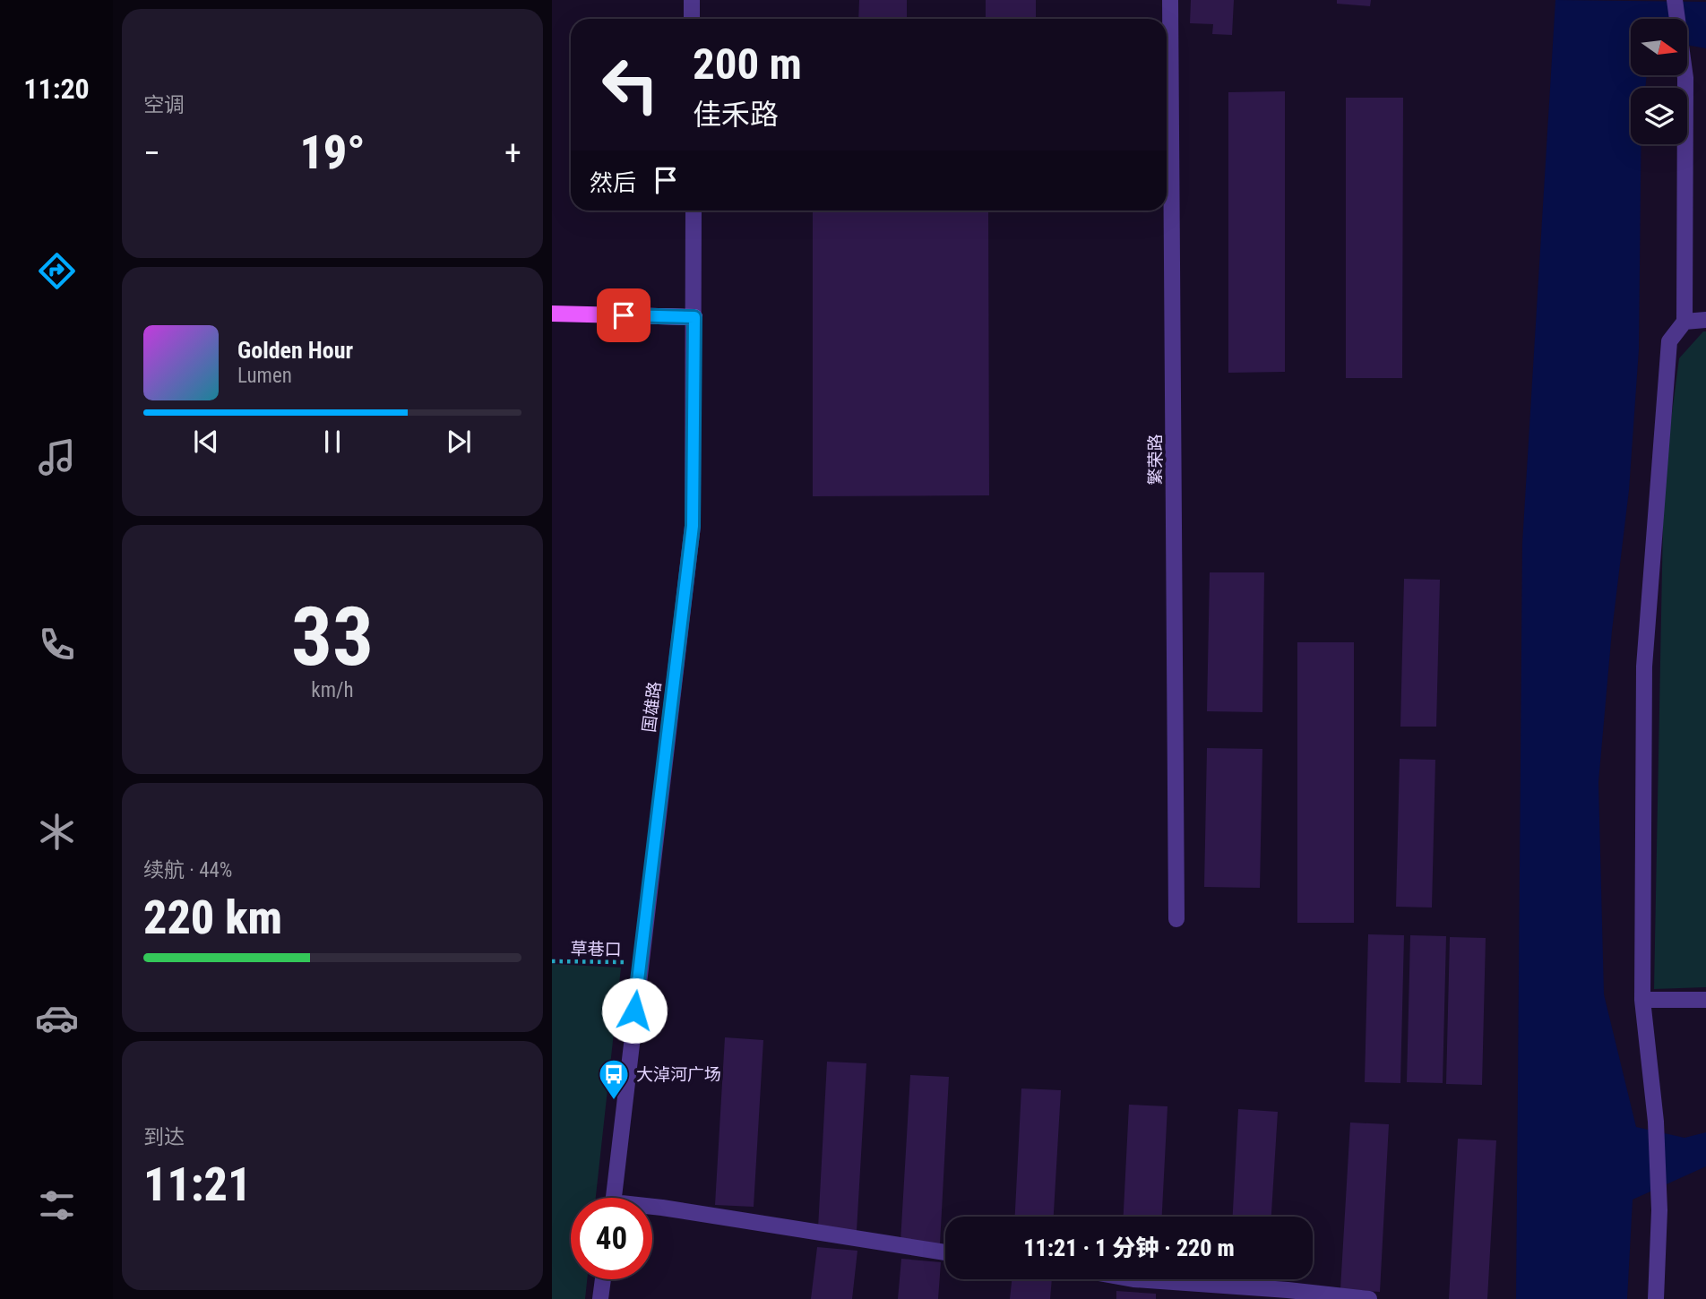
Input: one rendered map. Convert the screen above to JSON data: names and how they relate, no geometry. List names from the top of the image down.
{
  "streets": {
    "street": ["繁荣路", "国雄路"],
    "path": ["草巷口"]
  },
  "crossings": [
    ["国雄路", "草巷口"]
  ],
  "places": {
    "bus stop": ["大淖河广场"]
  },
  "north": "right",
  "page": {
    "tabs": "11:20",
    "tile": [
      "空调",
      ["33", "km/h"],
      ["续航 · 44%", "220 km"],
      ["到达", "11:21"]
    ],
    "turn": ["200 m", "佳禾路"],
    "heat": ["−", "19°", "+"],
    "then": "然后",
    "song": ["Golden Hour", "Lumen"],
    "limit": "40",
    "trip": "11:21 · 1 分钟 · 220 m"
  }
}
